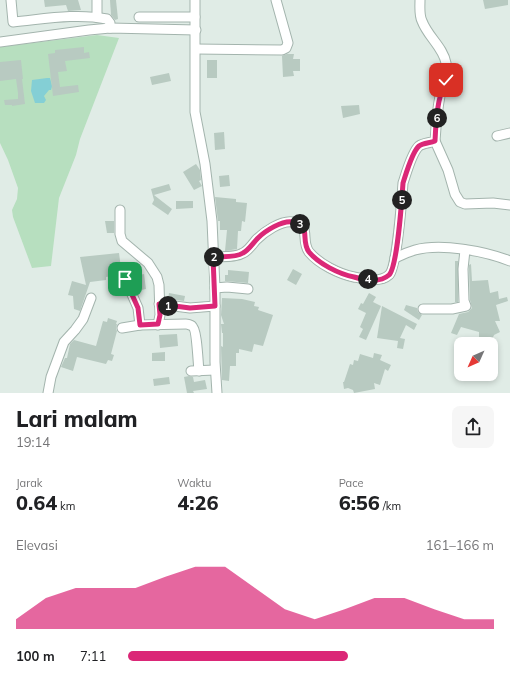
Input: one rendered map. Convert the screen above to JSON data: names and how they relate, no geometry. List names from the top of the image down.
{
  "north": "bottom left",
  "page": {
    "pins": [
      "6",
      "5",
      "3",
      "2",
      "4",
      "1"
    ],
    "heading": ["Lari malam", "19:14"],
    "stats": [
      ["Jarak", "0.64 km"],
      ["Waktu", "4:26"],
      ["Pace", "6:56 /km"]
    ],
    "chart": ["Elevasi", "161–166 m"],
    "list": [
      {
        "name": "100 m",
        "note": "7:11"
      }
    ]
  }
}
